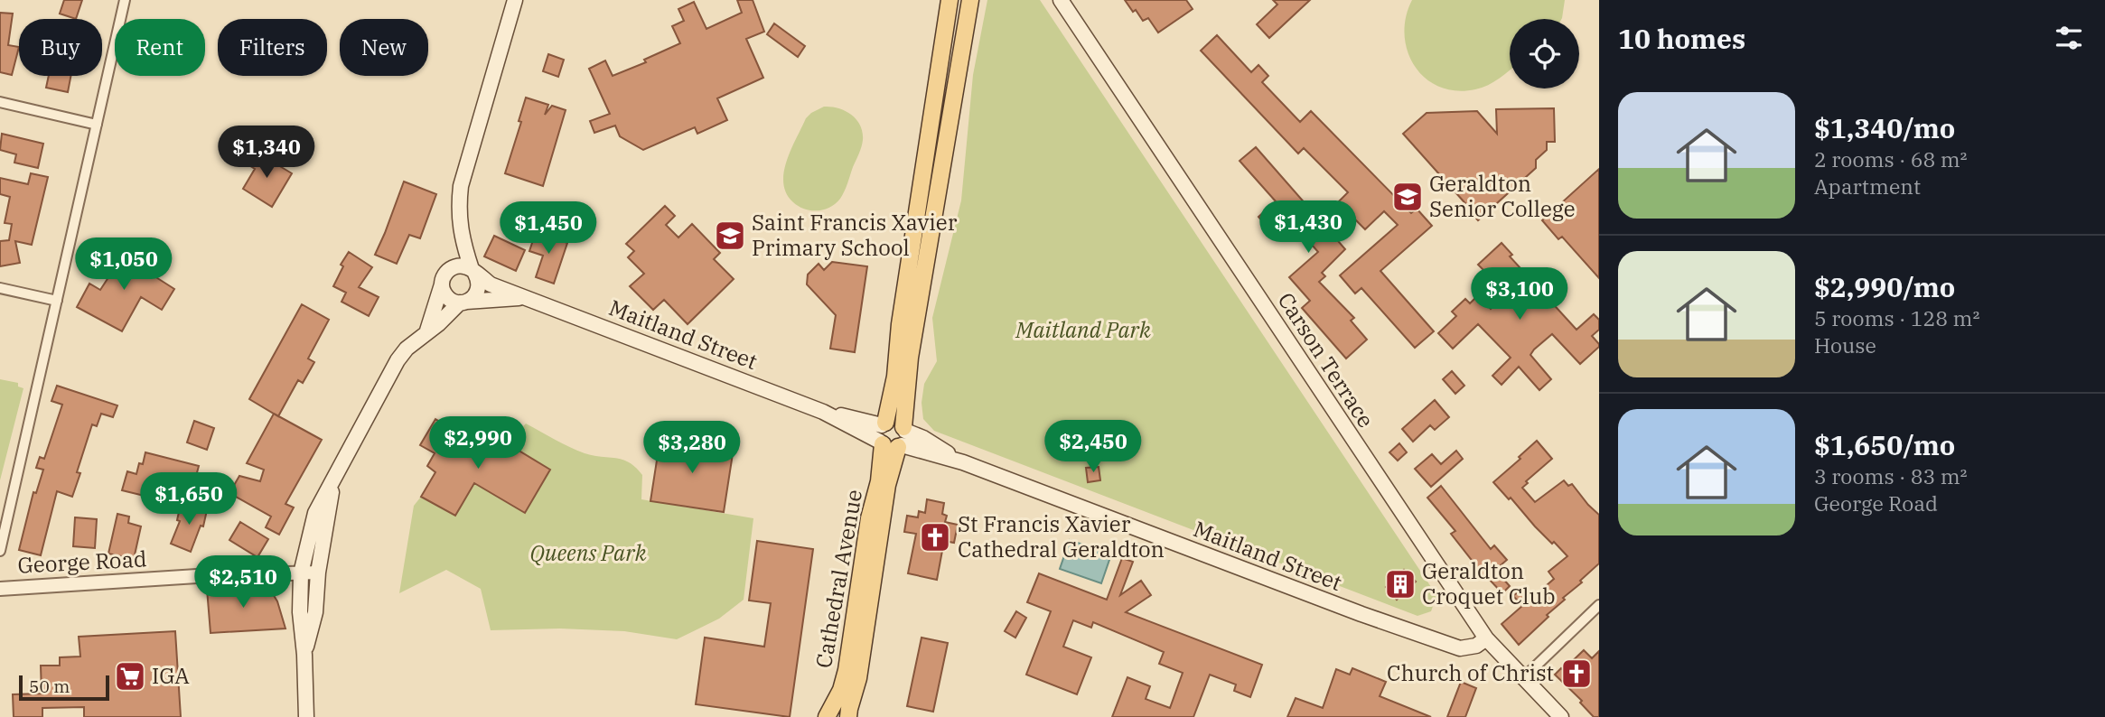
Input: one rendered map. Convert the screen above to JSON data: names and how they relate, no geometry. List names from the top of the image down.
{
  "streets": {
    "main road": ["Maitland Street", "Carson Terrace", "Cathedral Avenue"],
    "street": ["George Road"]
  },
  "crossings": [
    ["Maitland Street", "Carson Terrace"],
    ["Maitland Street", "Cathedral Avenue"]
  ],
  "parks": ["Maitland Park", "Queens Park"],
  "places": {
    "school or university": ["Geraldton Senior College", "Saint Francis Xavier Primary School"],
    "church": ["St Francis Xavier Cathedral Geraldton", "Church of Christ"],
    "building": ["Geraldton Croquet Club"],
    "supermarket": ["IGA"]
  },
  "scale_bar": "50 m",
  "page": {
    "heading": "10 homes",
    "chip": [
      "Buy",
      "Rent",
      "Filters",
      "New"
    ],
    "list": [
      {
        "name": "$1,340/mo",
        "note": "2 rooms · 68 m² · Apartment"
      },
      {
        "name": "$2,990/mo",
        "note": "5 rooms · 128 m² · House"
      },
      {
        "name": "$1,650/mo",
        "note": "3 rooms · 83 m² · George Road"
      }
    ],
    "price": [
      "$1,340",
      "$1,430",
      "$1,450",
      "$1,050",
      "$3,100",
      "$2,990",
      "$2,450",
      "$3,280",
      "$1,650",
      "$2,510"
    ],
    "scale": "50 m"
  }
}
